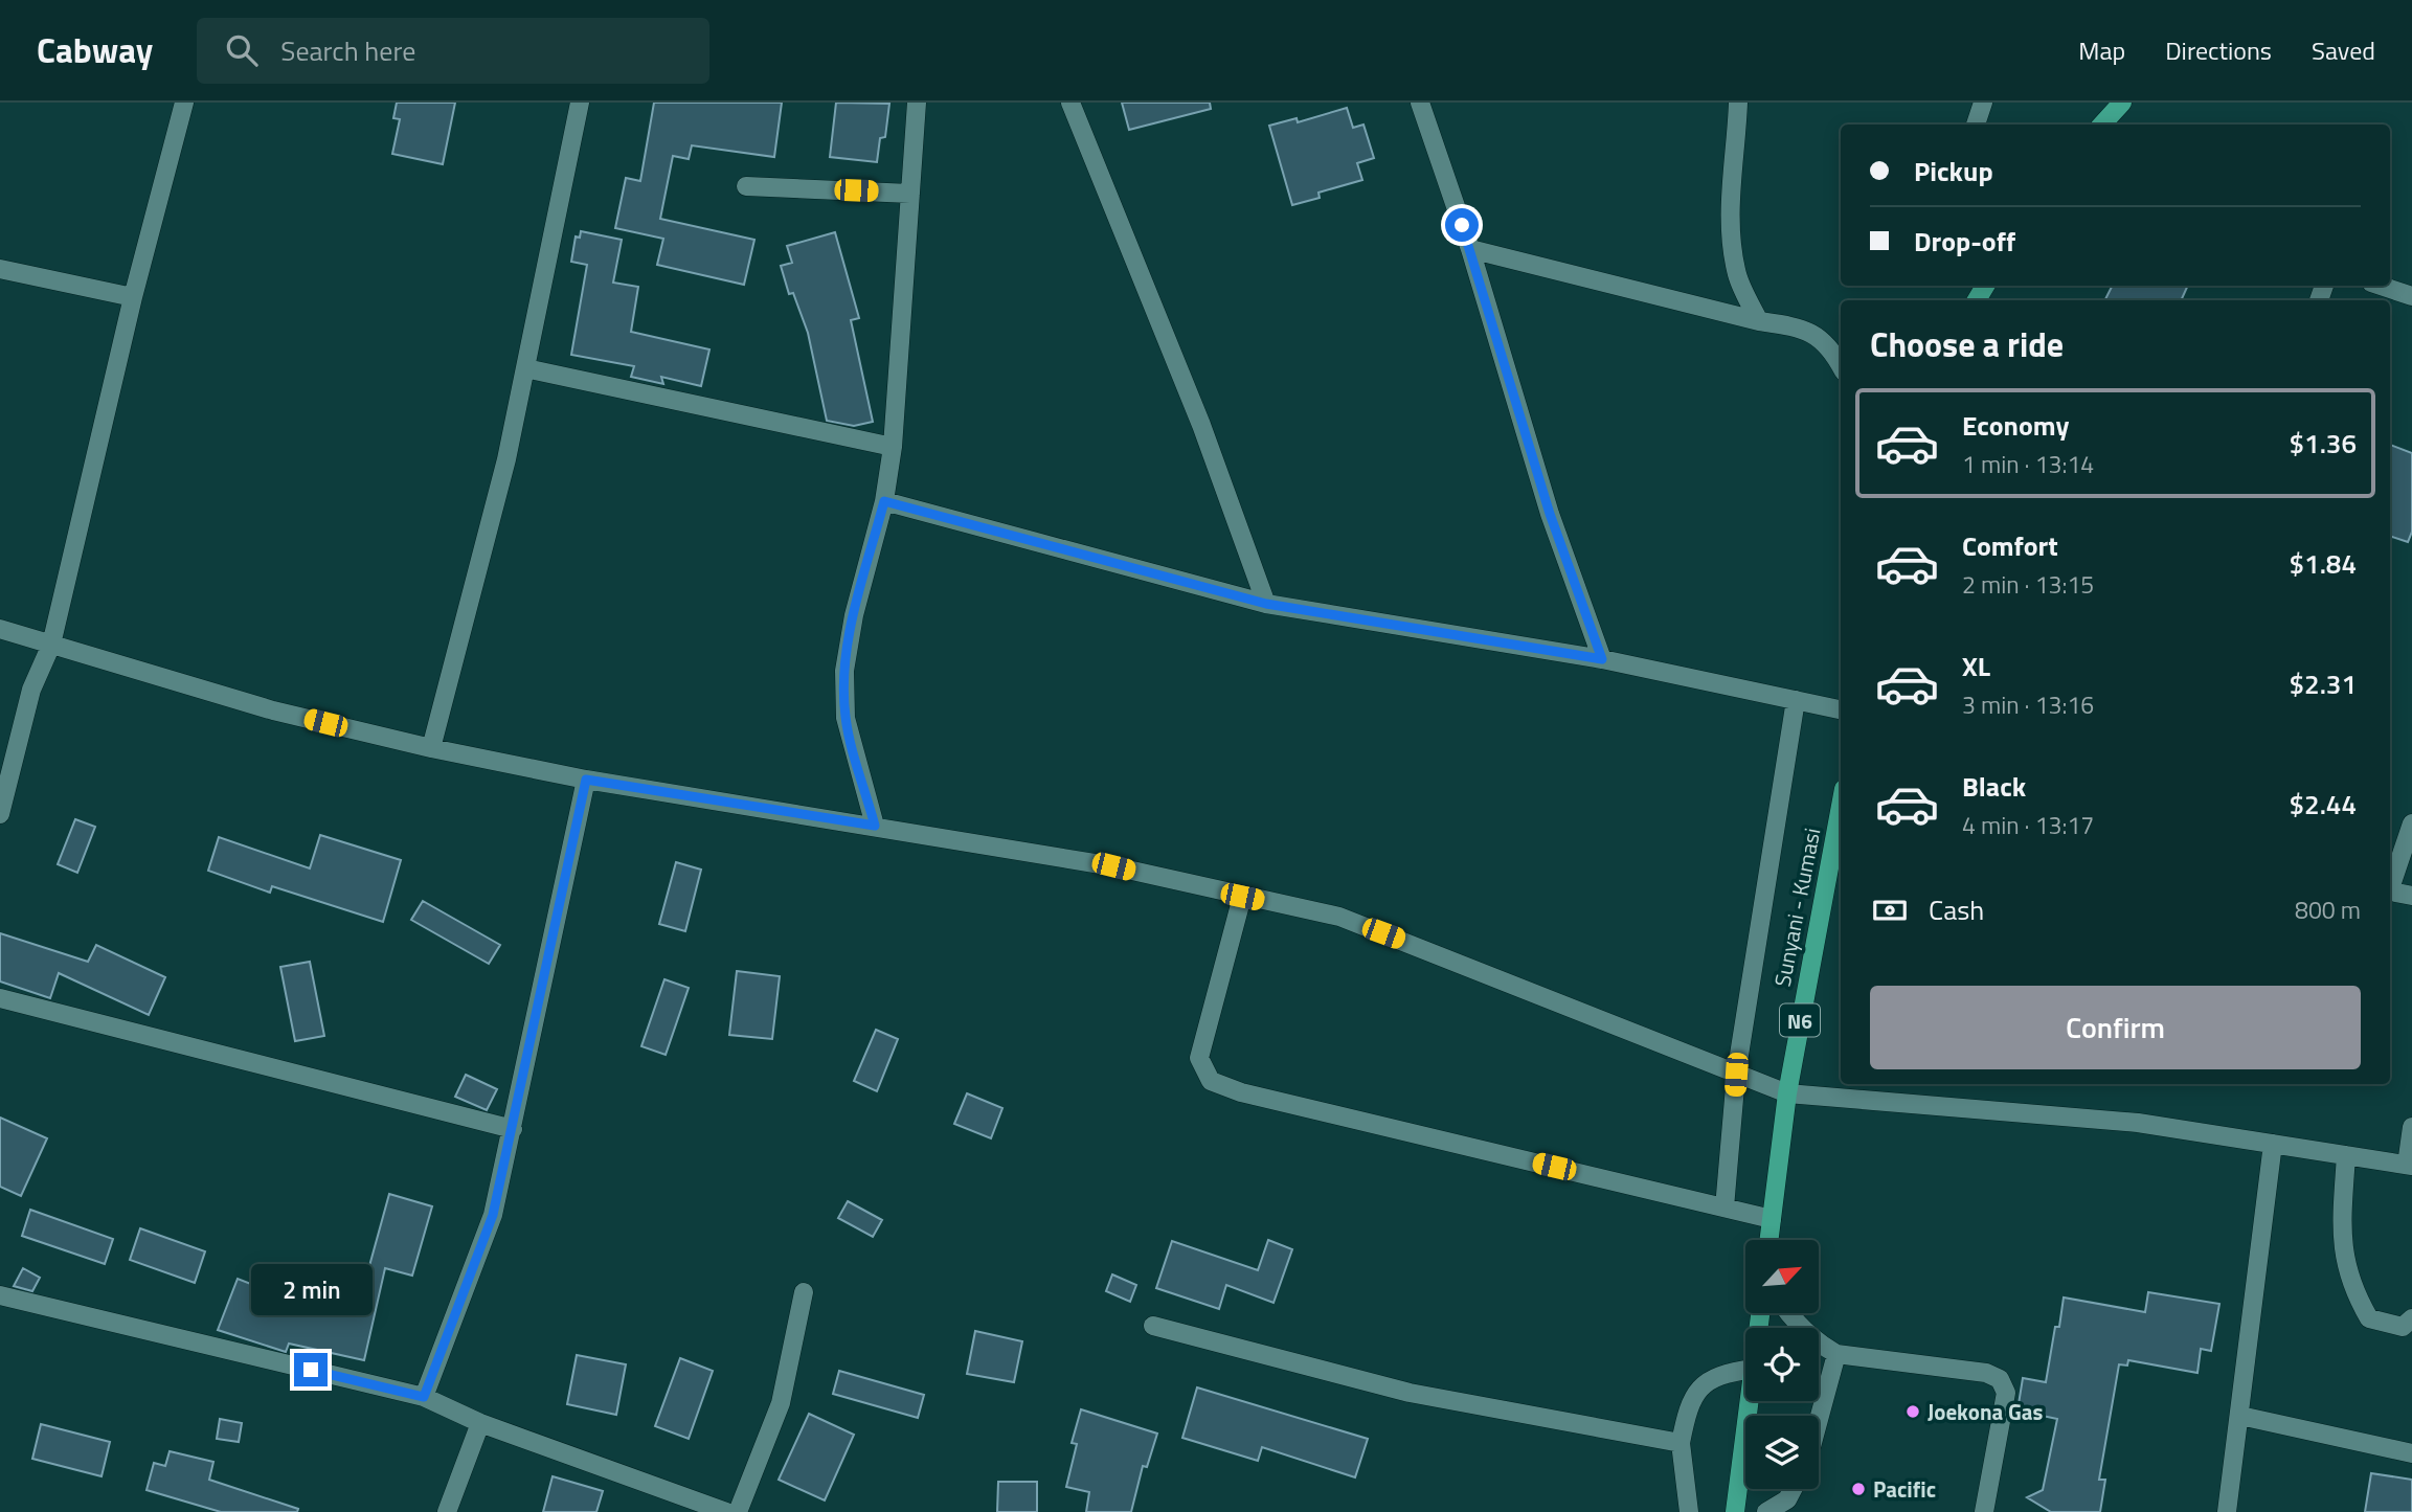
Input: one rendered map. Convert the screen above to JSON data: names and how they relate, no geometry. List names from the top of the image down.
{
  "streets": {
    "main road": ["Sunyani - Kumasi", "N6"]
  },
  "places": ["Joekona Gas", "Pacific"],
  "north": "top right",
  "page": {
    "header": "Cabway",
    "search": "Search here",
    "nav": ["Map", "Directions", "Saved"],
    "banner": ["Pickup", "Drop-off"],
    "heading": "Choose a ride",
    "list": [
      {
        "name": "Economy",
        "note": "1 min · 13:14",
        "value": "$1.36"
      },
      {
        "name": "Comfort",
        "note": "2 min · 13:15",
        "value": "$1.84"
      },
      {
        "name": "XL",
        "note": "3 min · 13:16",
        "value": "$2.31"
      },
      {
        "name": "Black",
        "note": "4 min · 13:17",
        "value": "$2.44"
      }
    ],
    "pay": ["Cash", "800 m"],
    "buttons": "Confirm",
    "bubble": "2 min"
  }
}
